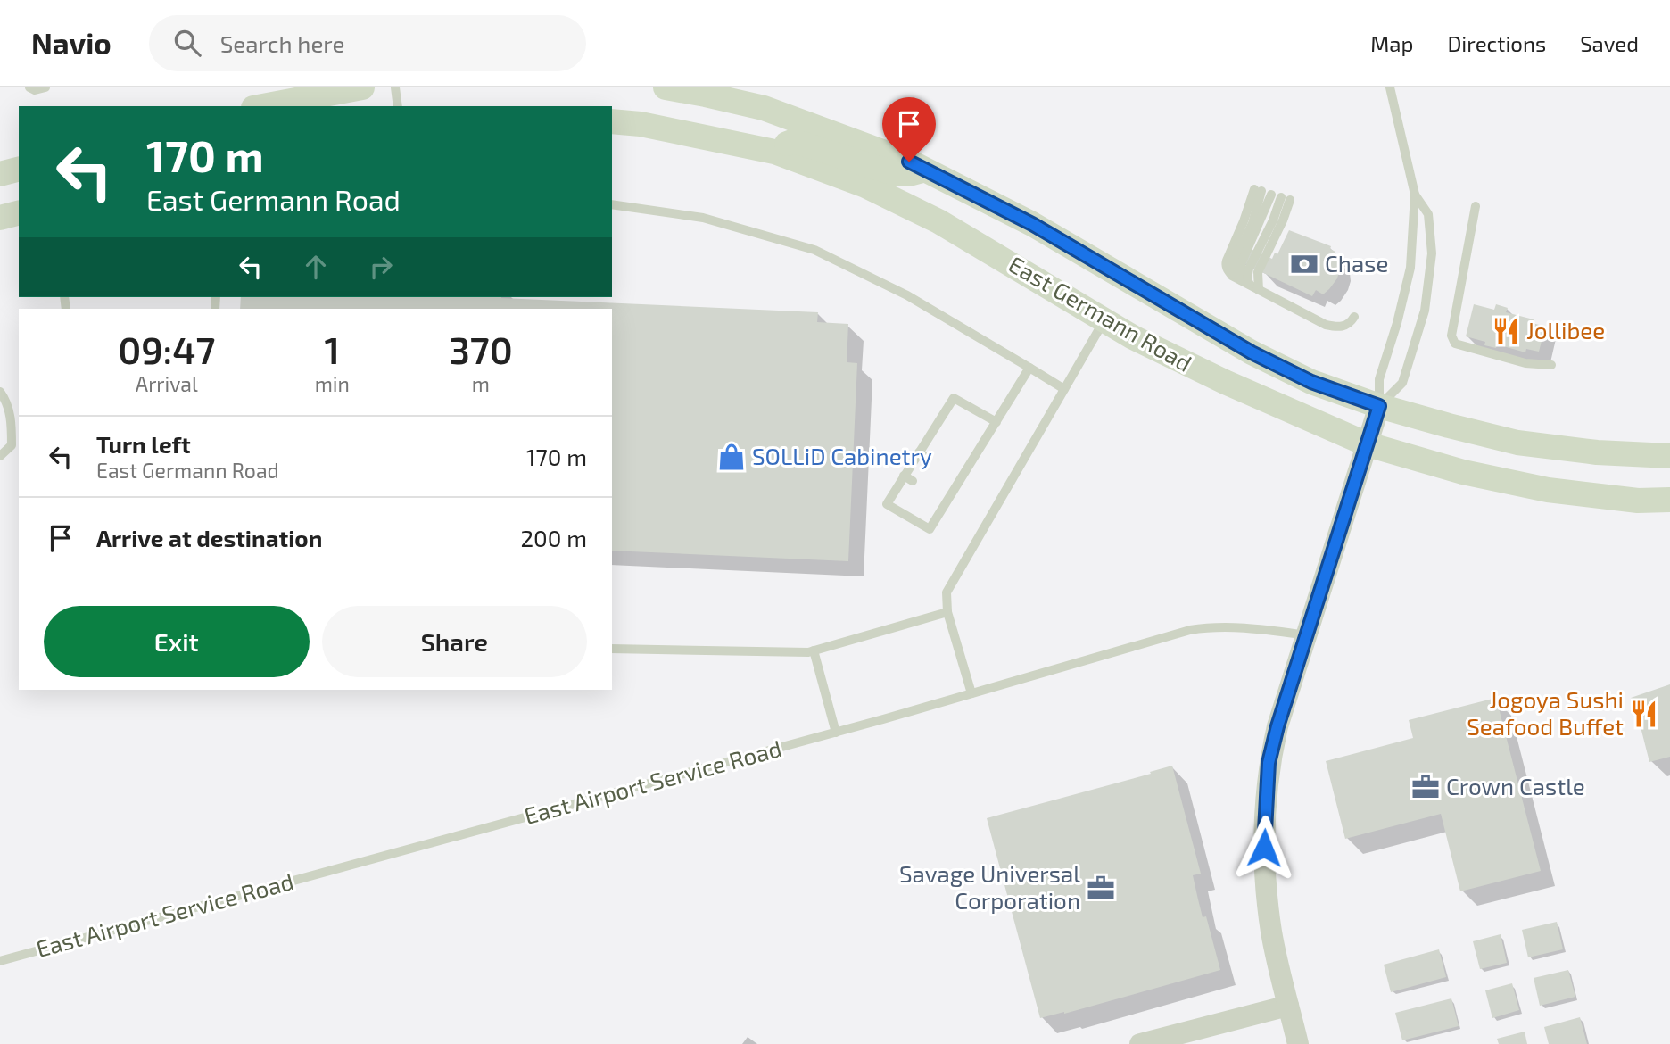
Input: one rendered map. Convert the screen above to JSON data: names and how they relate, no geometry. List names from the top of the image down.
{
  "streets": {
    "main road": ["East Germann Road"],
    "lane": ["East Airport Service Road"]
  },
  "places": {
    "bank": ["Chase"],
    "restaurant": ["Jollibee", "Jogoya Sushi Seafood Buffet"],
    "shop": ["SOLLiD Cabinetry"],
    "office": ["Crown Castle", "Savage Universal Corporation"]
  },
  "page": {
    "header": "Navio",
    "search": "Search here",
    "nav": ["Map", "Directions", "Saved"],
    "turn": ["170 m", "East Germann Road"],
    "eta": [
      "09:47",
      "Arrival",
      "1",
      "min",
      "370",
      "m"
    ],
    "list": [
      {
        "name": "Turn left",
        "note": "East Germann Road",
        "value": "170 m"
      },
      {
        "name": "Arrive at destination",
        "value": "200 m"
      }
    ],
    "buttons": ["Exit", "Share"]
  }
}
